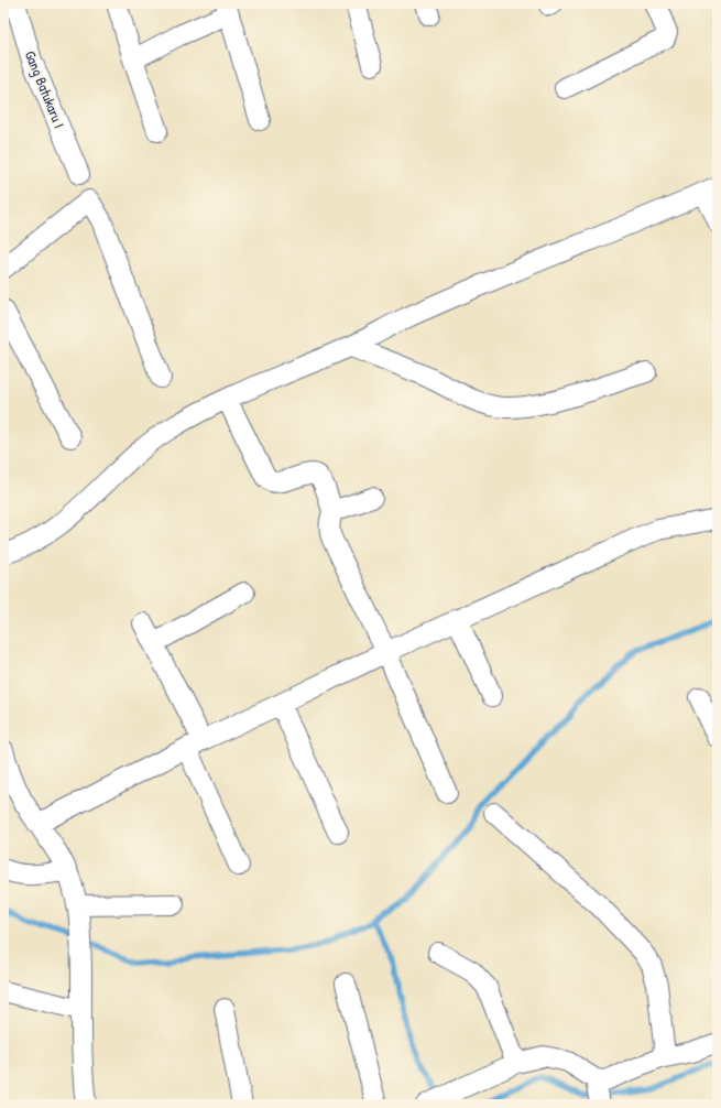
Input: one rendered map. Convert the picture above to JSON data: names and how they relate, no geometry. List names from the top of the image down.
{
  "streets": {
    "street": ["Gang Batukaru I"]
  }
}
